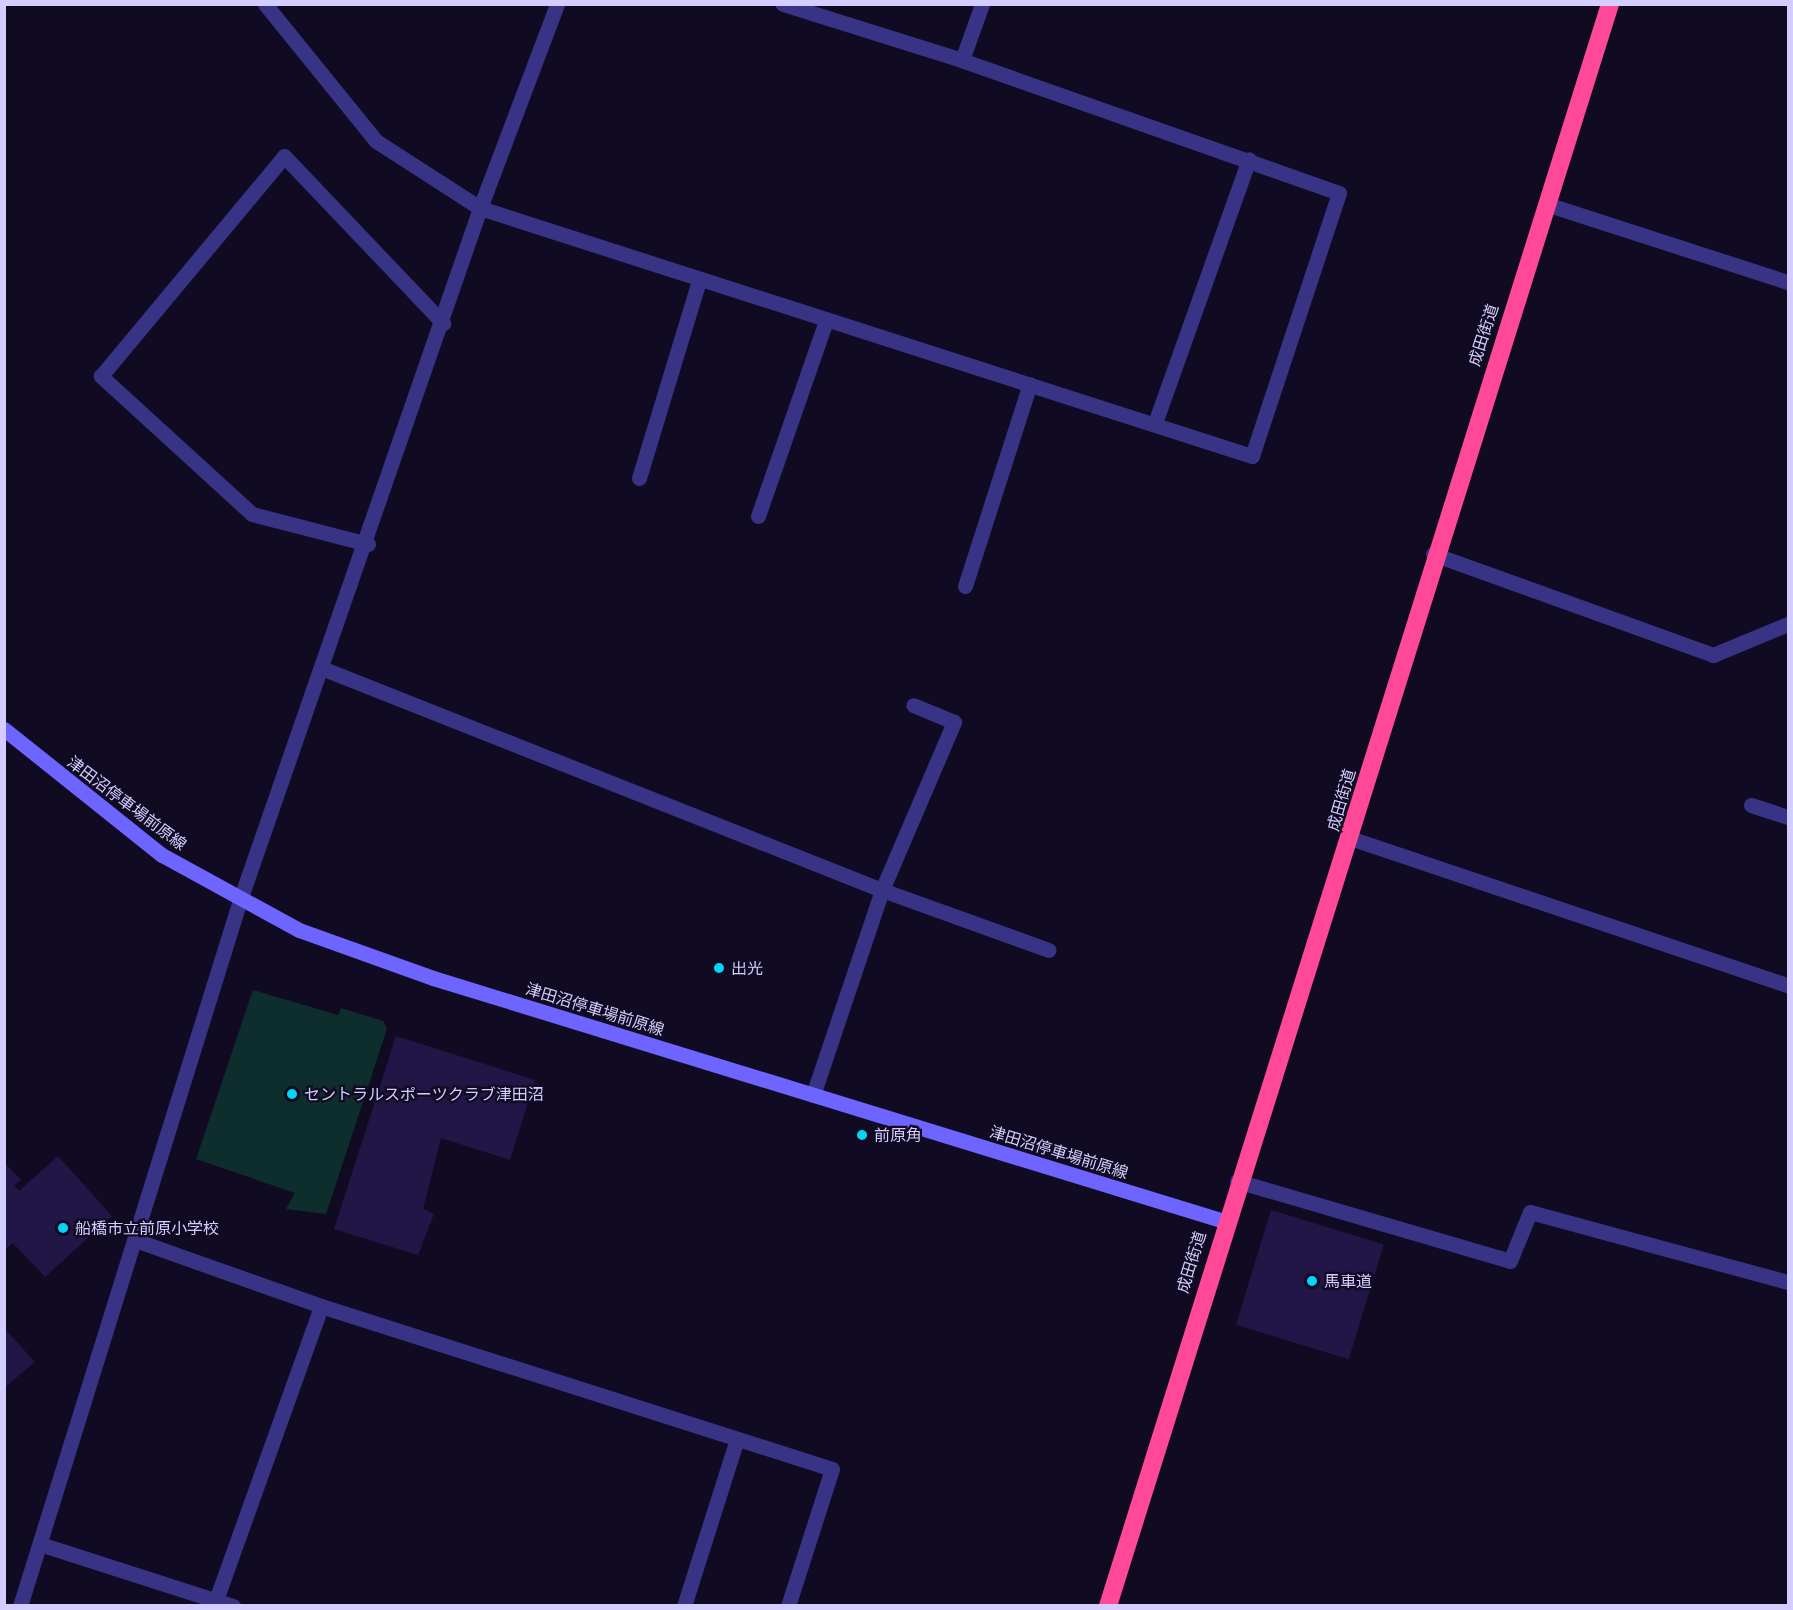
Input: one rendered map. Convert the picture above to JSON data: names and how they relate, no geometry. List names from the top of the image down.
{
  "streets": {
    "highway": ["成田街道"],
    "main road": ["津田沼停車場前原線"]
  },
  "crossings": [
    ["成田街道", "津田沼停車場前原線"]
  ],
  "places": [
    "出光",
    "セントラルスポーツクラブ津田沼",
    "前原角",
    "船橋市立前原小学校",
    "馬車道"
  ]
}
